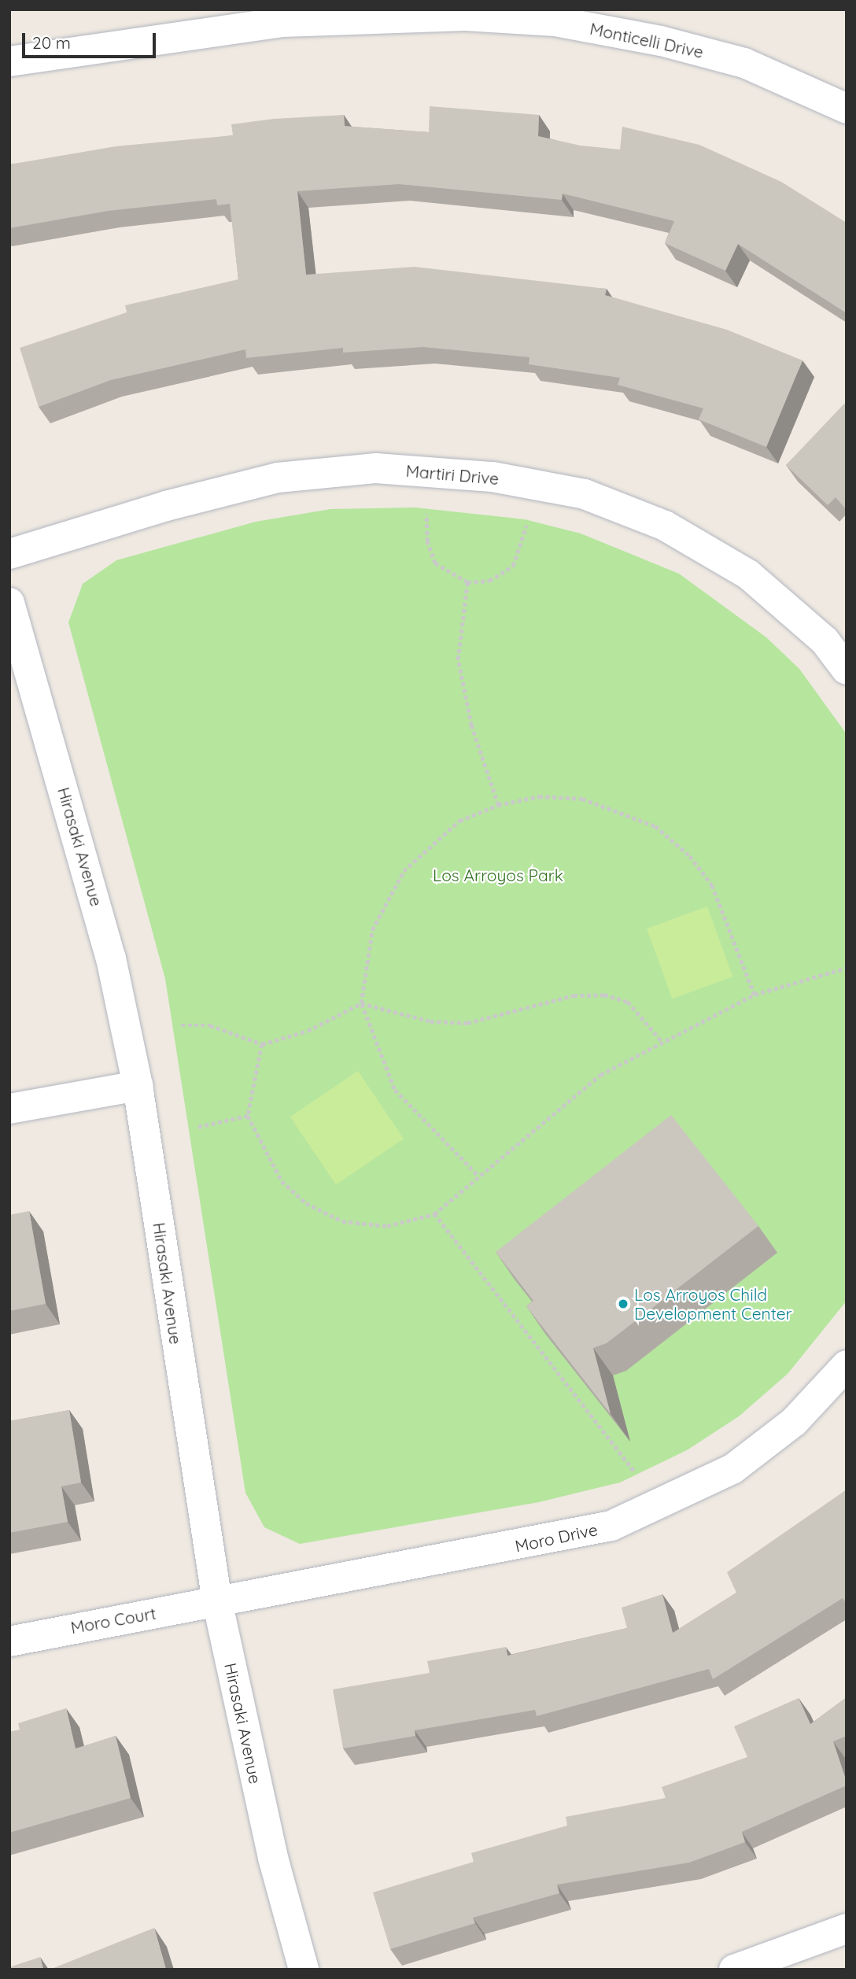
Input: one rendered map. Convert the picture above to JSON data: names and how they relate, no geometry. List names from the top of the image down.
{
  "streets": {
    "street": [
      "Monticelli Drive",
      "Martiri Drive",
      "Hirasaki Avenue",
      "Moro Drive",
      "Moro Court"
    ]
  },
  "crossings": [
    ["Hirasaki Avenue", "Moro Drive"],
    ["Hirasaki Avenue", "Moro Court"],
    ["Moro Drive", "Moro Court"]
  ],
  "parks": ["Los Arroyos Park"],
  "places": ["Los Arroyos Child Development Center"],
  "scale_bar": "20 m"
}
